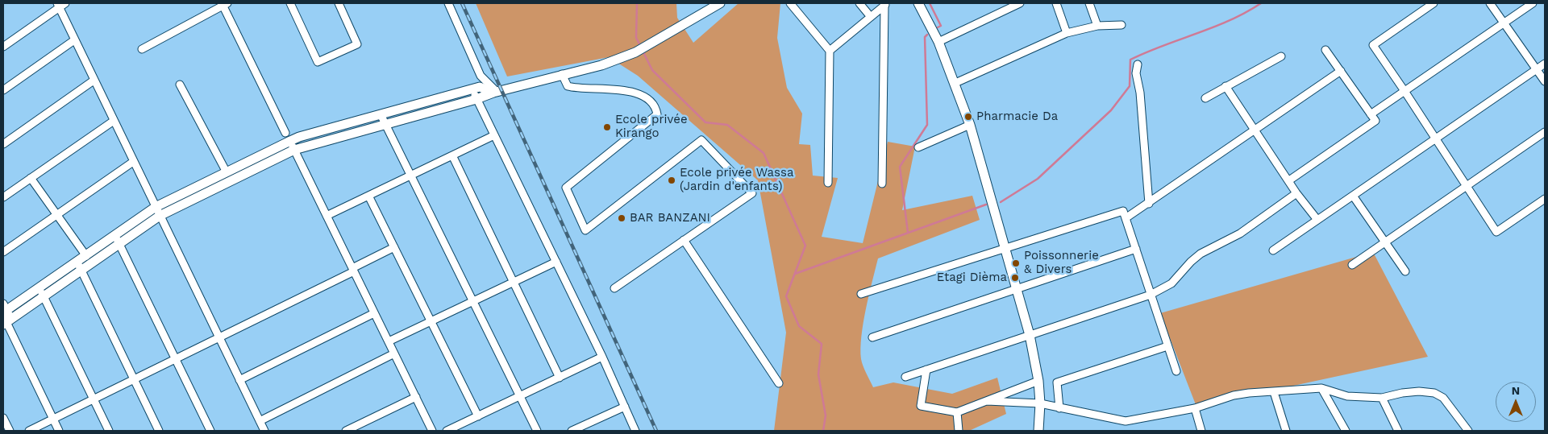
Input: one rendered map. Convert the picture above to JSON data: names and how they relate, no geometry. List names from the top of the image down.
{
  "places": [
    "Pharmacie Da",
    "Ecole privée Kirango",
    "Ecole privée Wassa (Jardin d'enfants)",
    "BAR BANZANI",
    "Poissonnerie & Divers",
    "Etagi Dièma"
  ],
  "north": "top"
}
